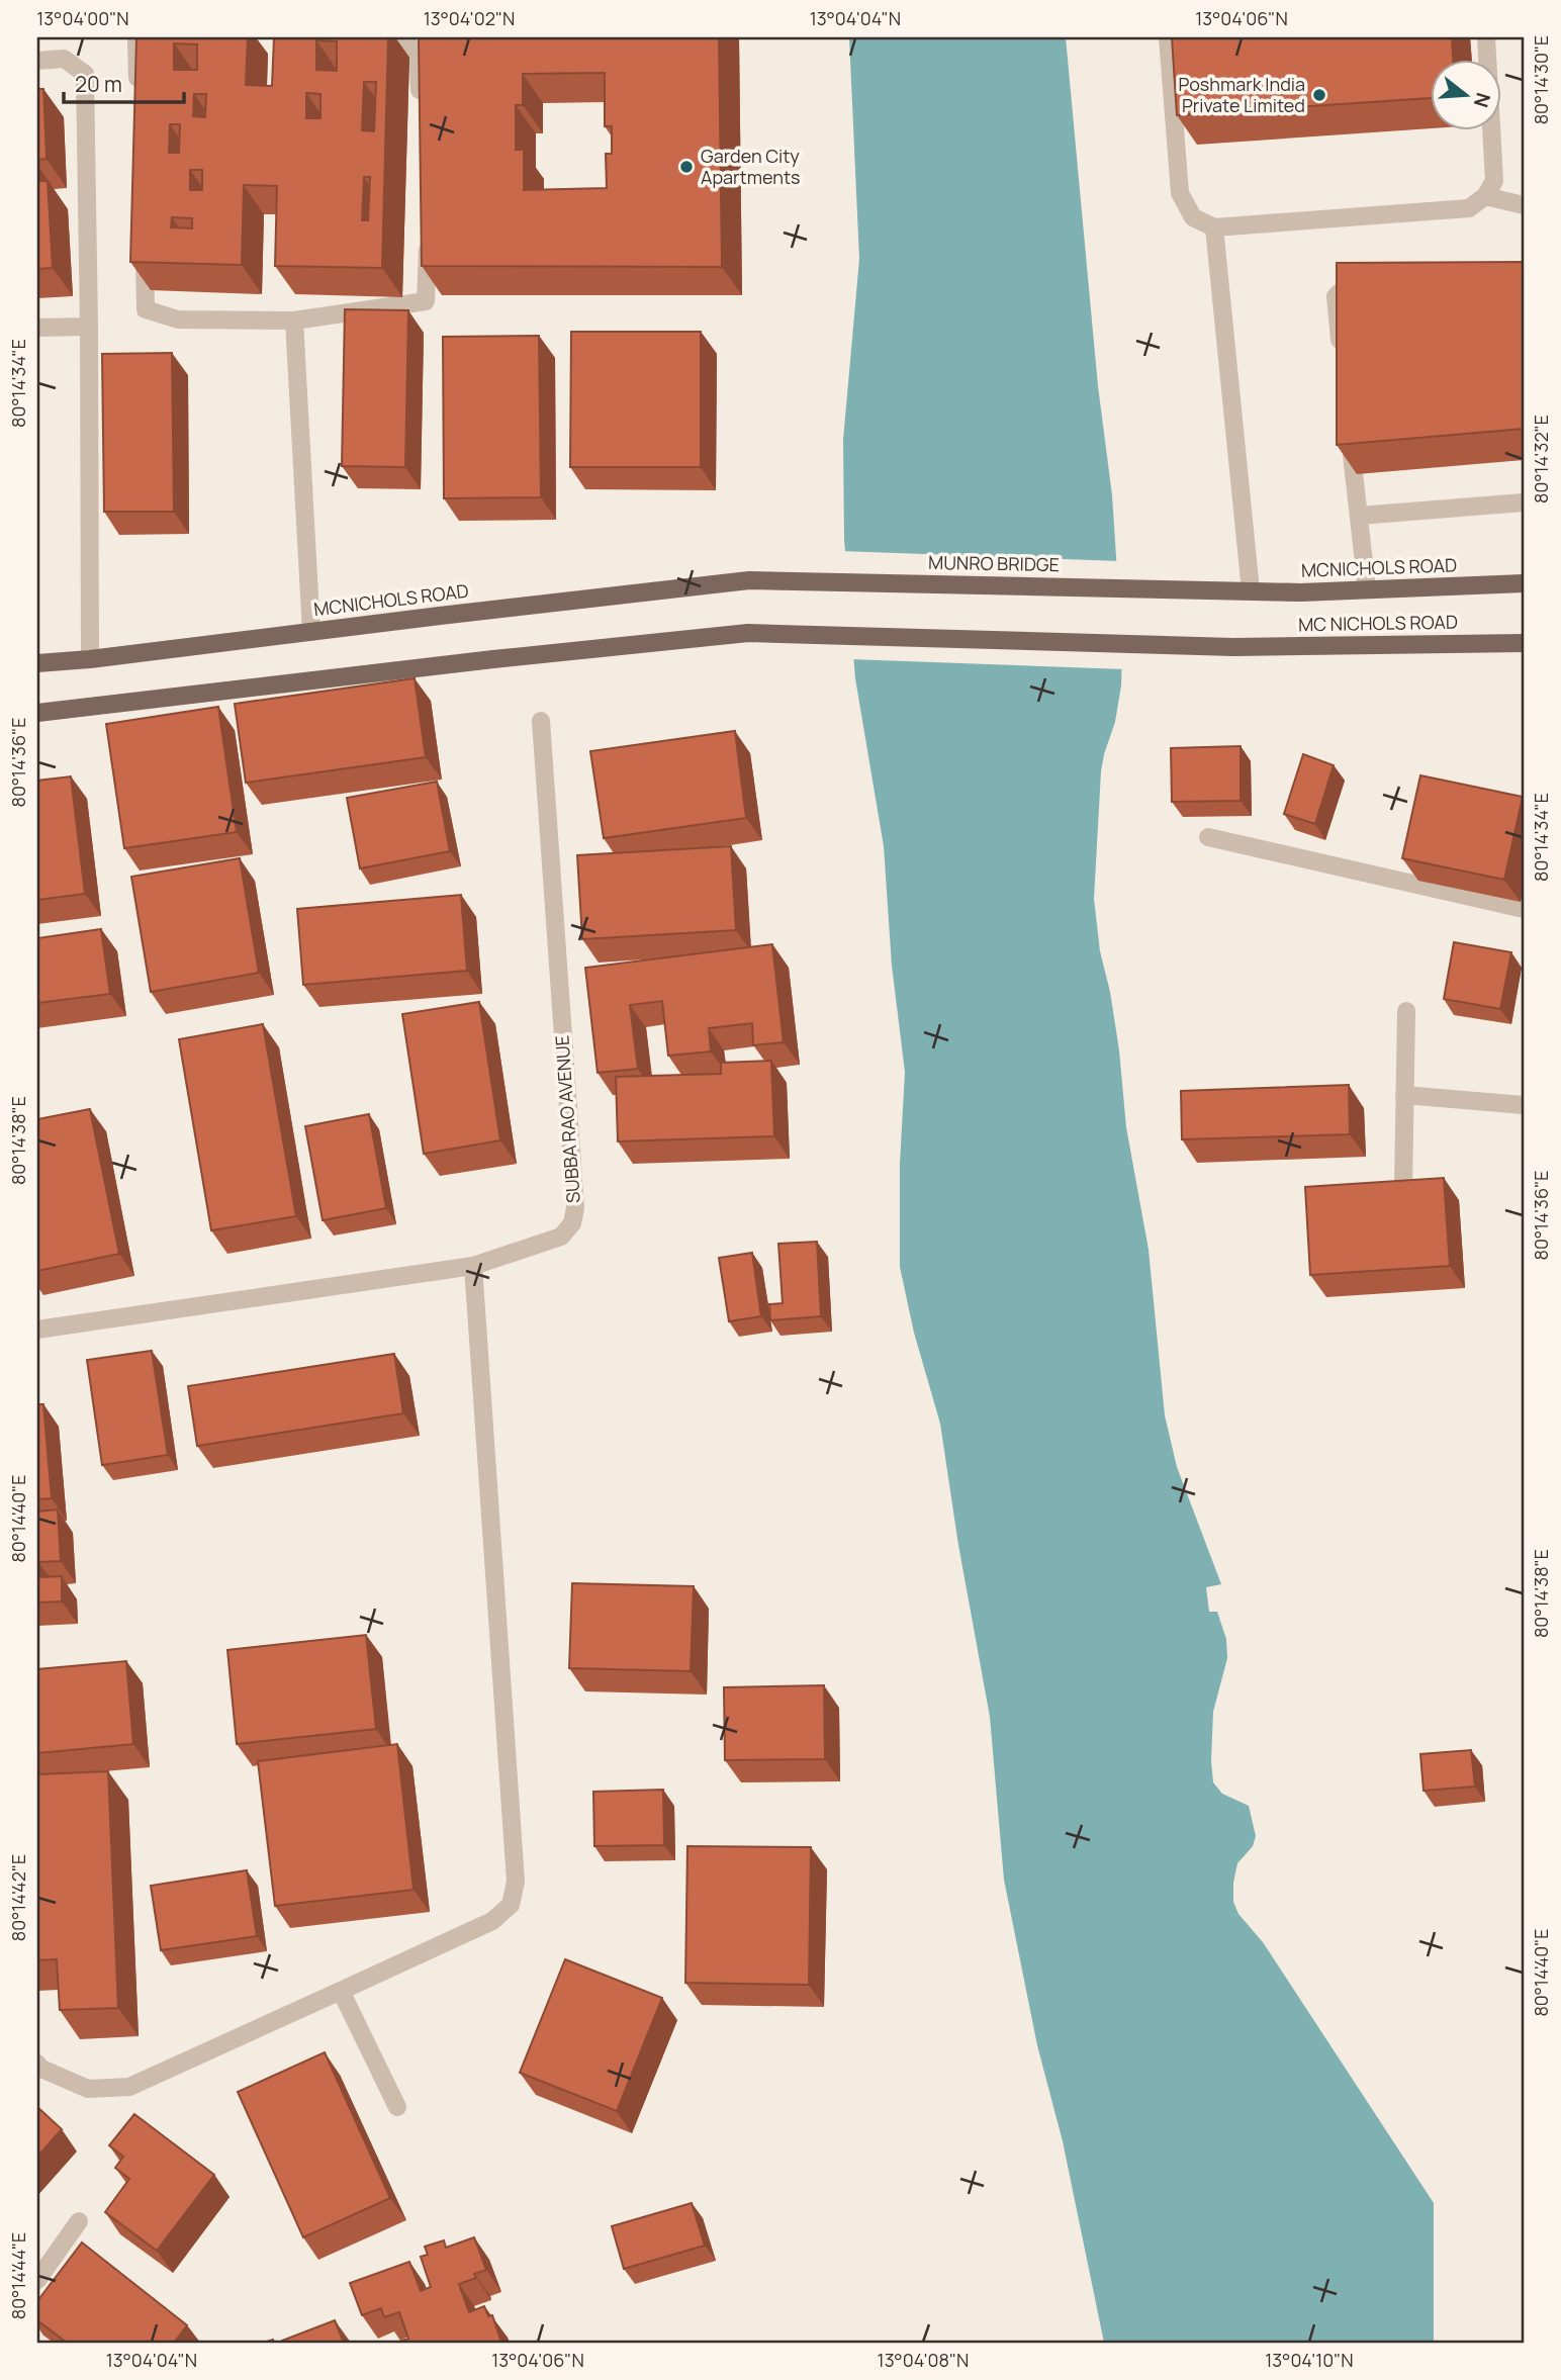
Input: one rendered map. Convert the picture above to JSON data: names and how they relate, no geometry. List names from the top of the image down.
{
  "streets": {
    "main road": ["MUNRO BRIDGE", "MCNICHOLS ROAD", "MC NICHOLS ROAD"],
    "street": ["SUBBA RAO AVENUE"]
  },
  "crossings": [
    ["MUNRO BRIDGE", "MCNICHOLS ROAD"]
  ],
  "places": ["Poshmark India Private Limited", "Garden City Apartments"],
  "scale_bar": "20 m",
  "north": "right",
  "coordinates": [
    "13°04'00\"N",
    "13°04'02\"N",
    "13°04'04\"N",
    "13°04'06\"N",
    "80°14'30\"E",
    "80°14'34\"E",
    "80°14'32\"E",
    "80°14'36\"E",
    "80°14'38\"E",
    "80°14'40\"E",
    "80°14'42\"E",
    "80°14'44\"E",
    "13°04'08\"N",
    "13°04'10\"N"
  ]
}
